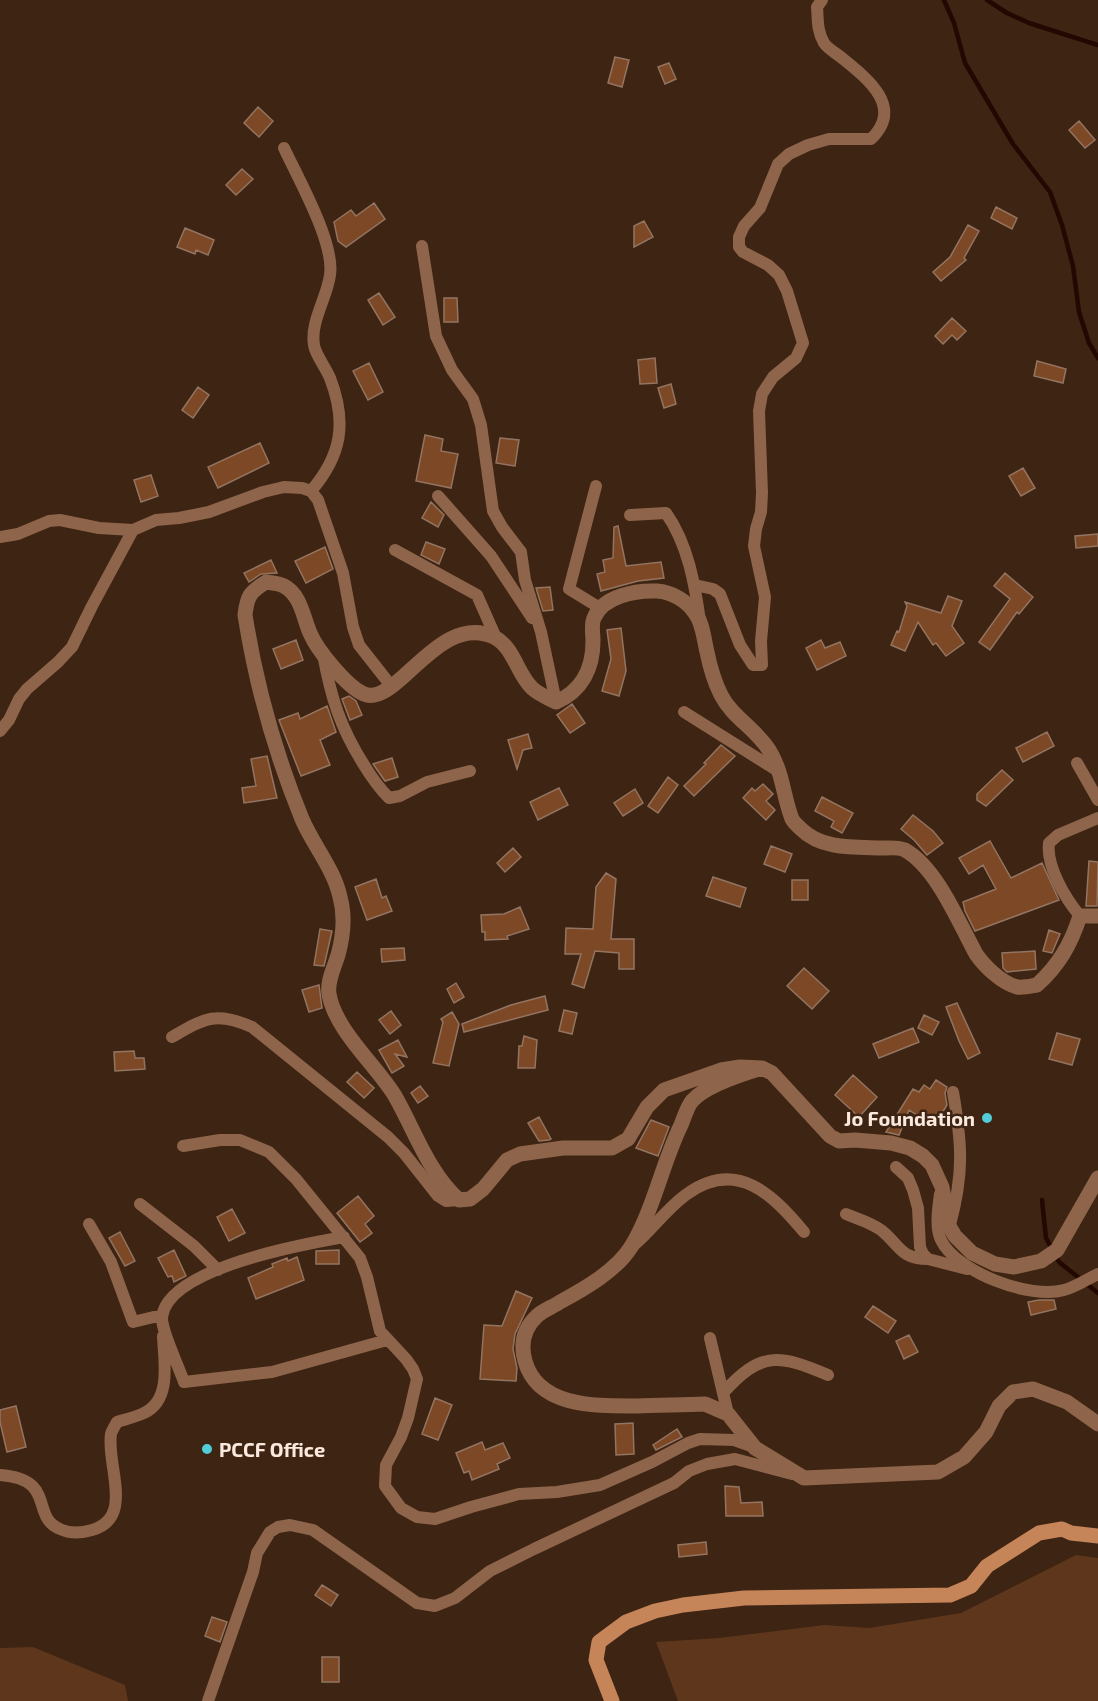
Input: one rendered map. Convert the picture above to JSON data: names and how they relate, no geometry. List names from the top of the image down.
{
  "places": ["Jo Foundation", "PCCF Office"]
}
